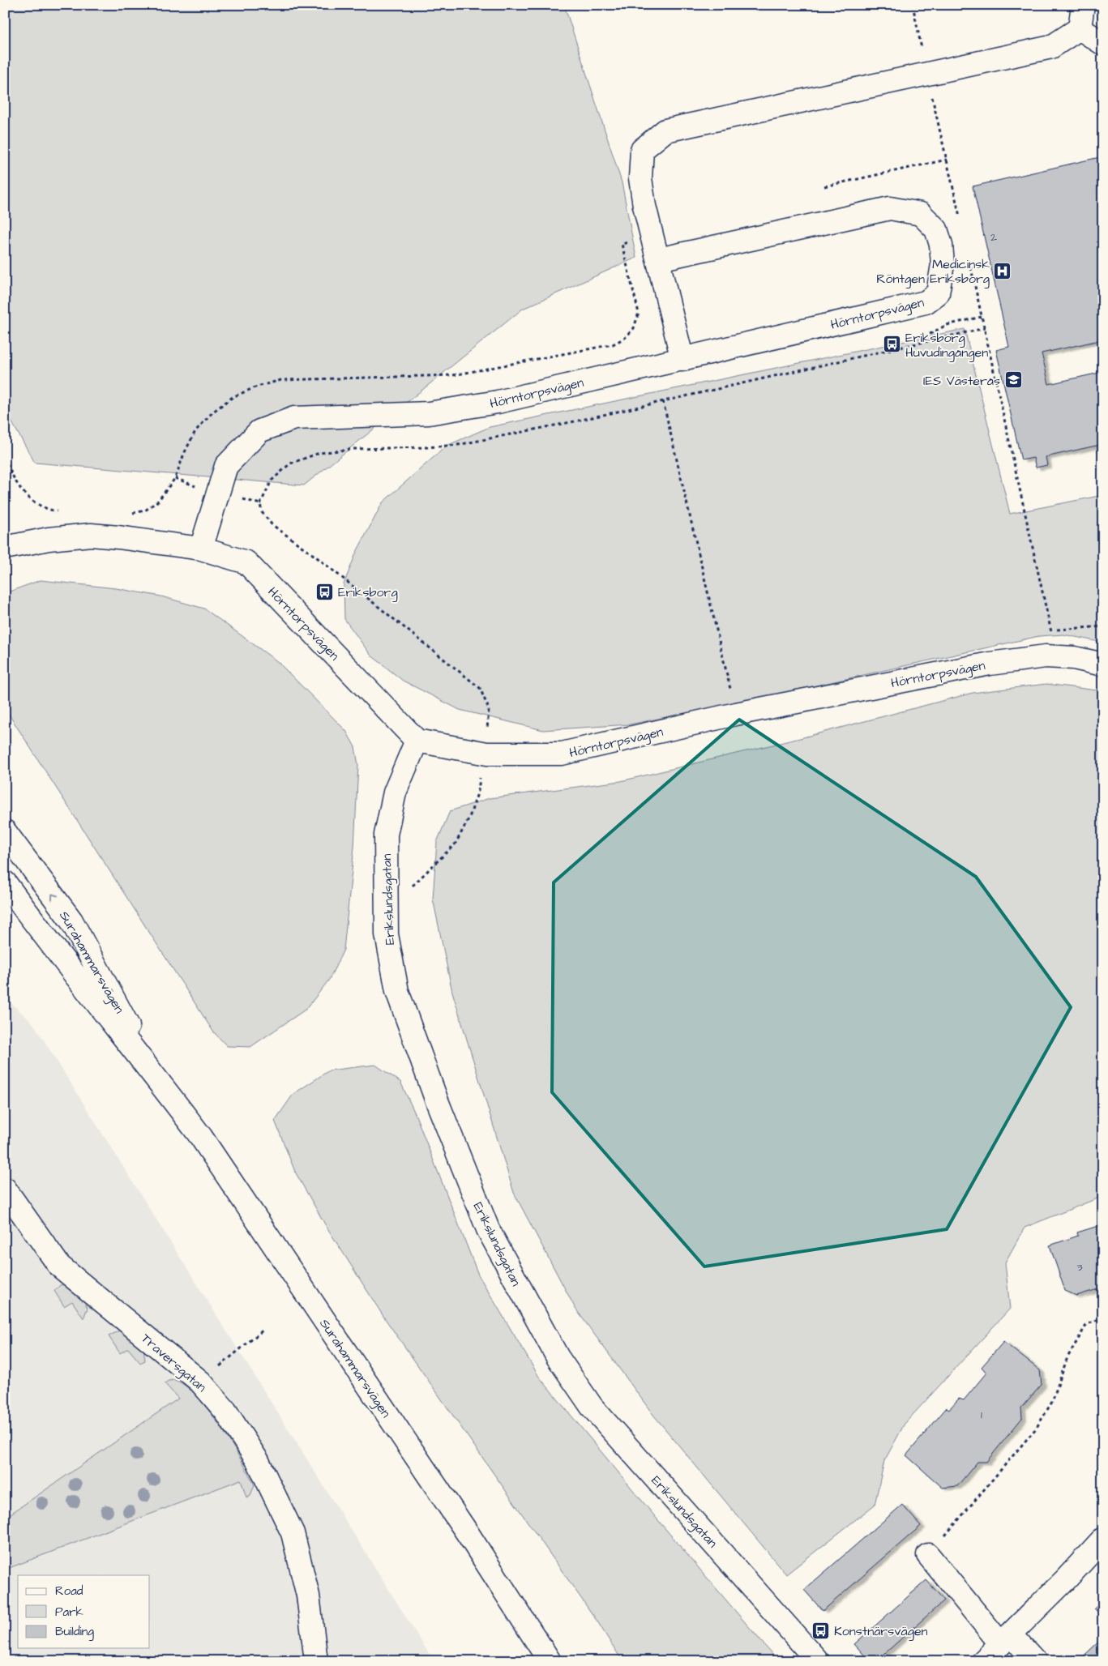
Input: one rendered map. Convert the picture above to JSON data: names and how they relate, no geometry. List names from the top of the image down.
{
  "streets": {
    "street": [
      "Hörntorpsvägen",
      "Erikslundsgatan",
      "Surahammarsvägen",
      "Traversgatan"
    ]
  },
  "crossings": [
    ["Hörntorpsvägen", "Erikslundsgatan"]
  ],
  "places": {
    "hospital": ["Medicinsk Röntgen Eriksborg"],
    "bus stop": ["Eriksborg Huvudingången", "Eriksborg", "Konstnärsvägen"],
    "school or university": ["IES Västerås"]
  },
  "house_numbers": ["2", "3", "1"],
  "legend": ["Road", "Park", "Building"]
}
